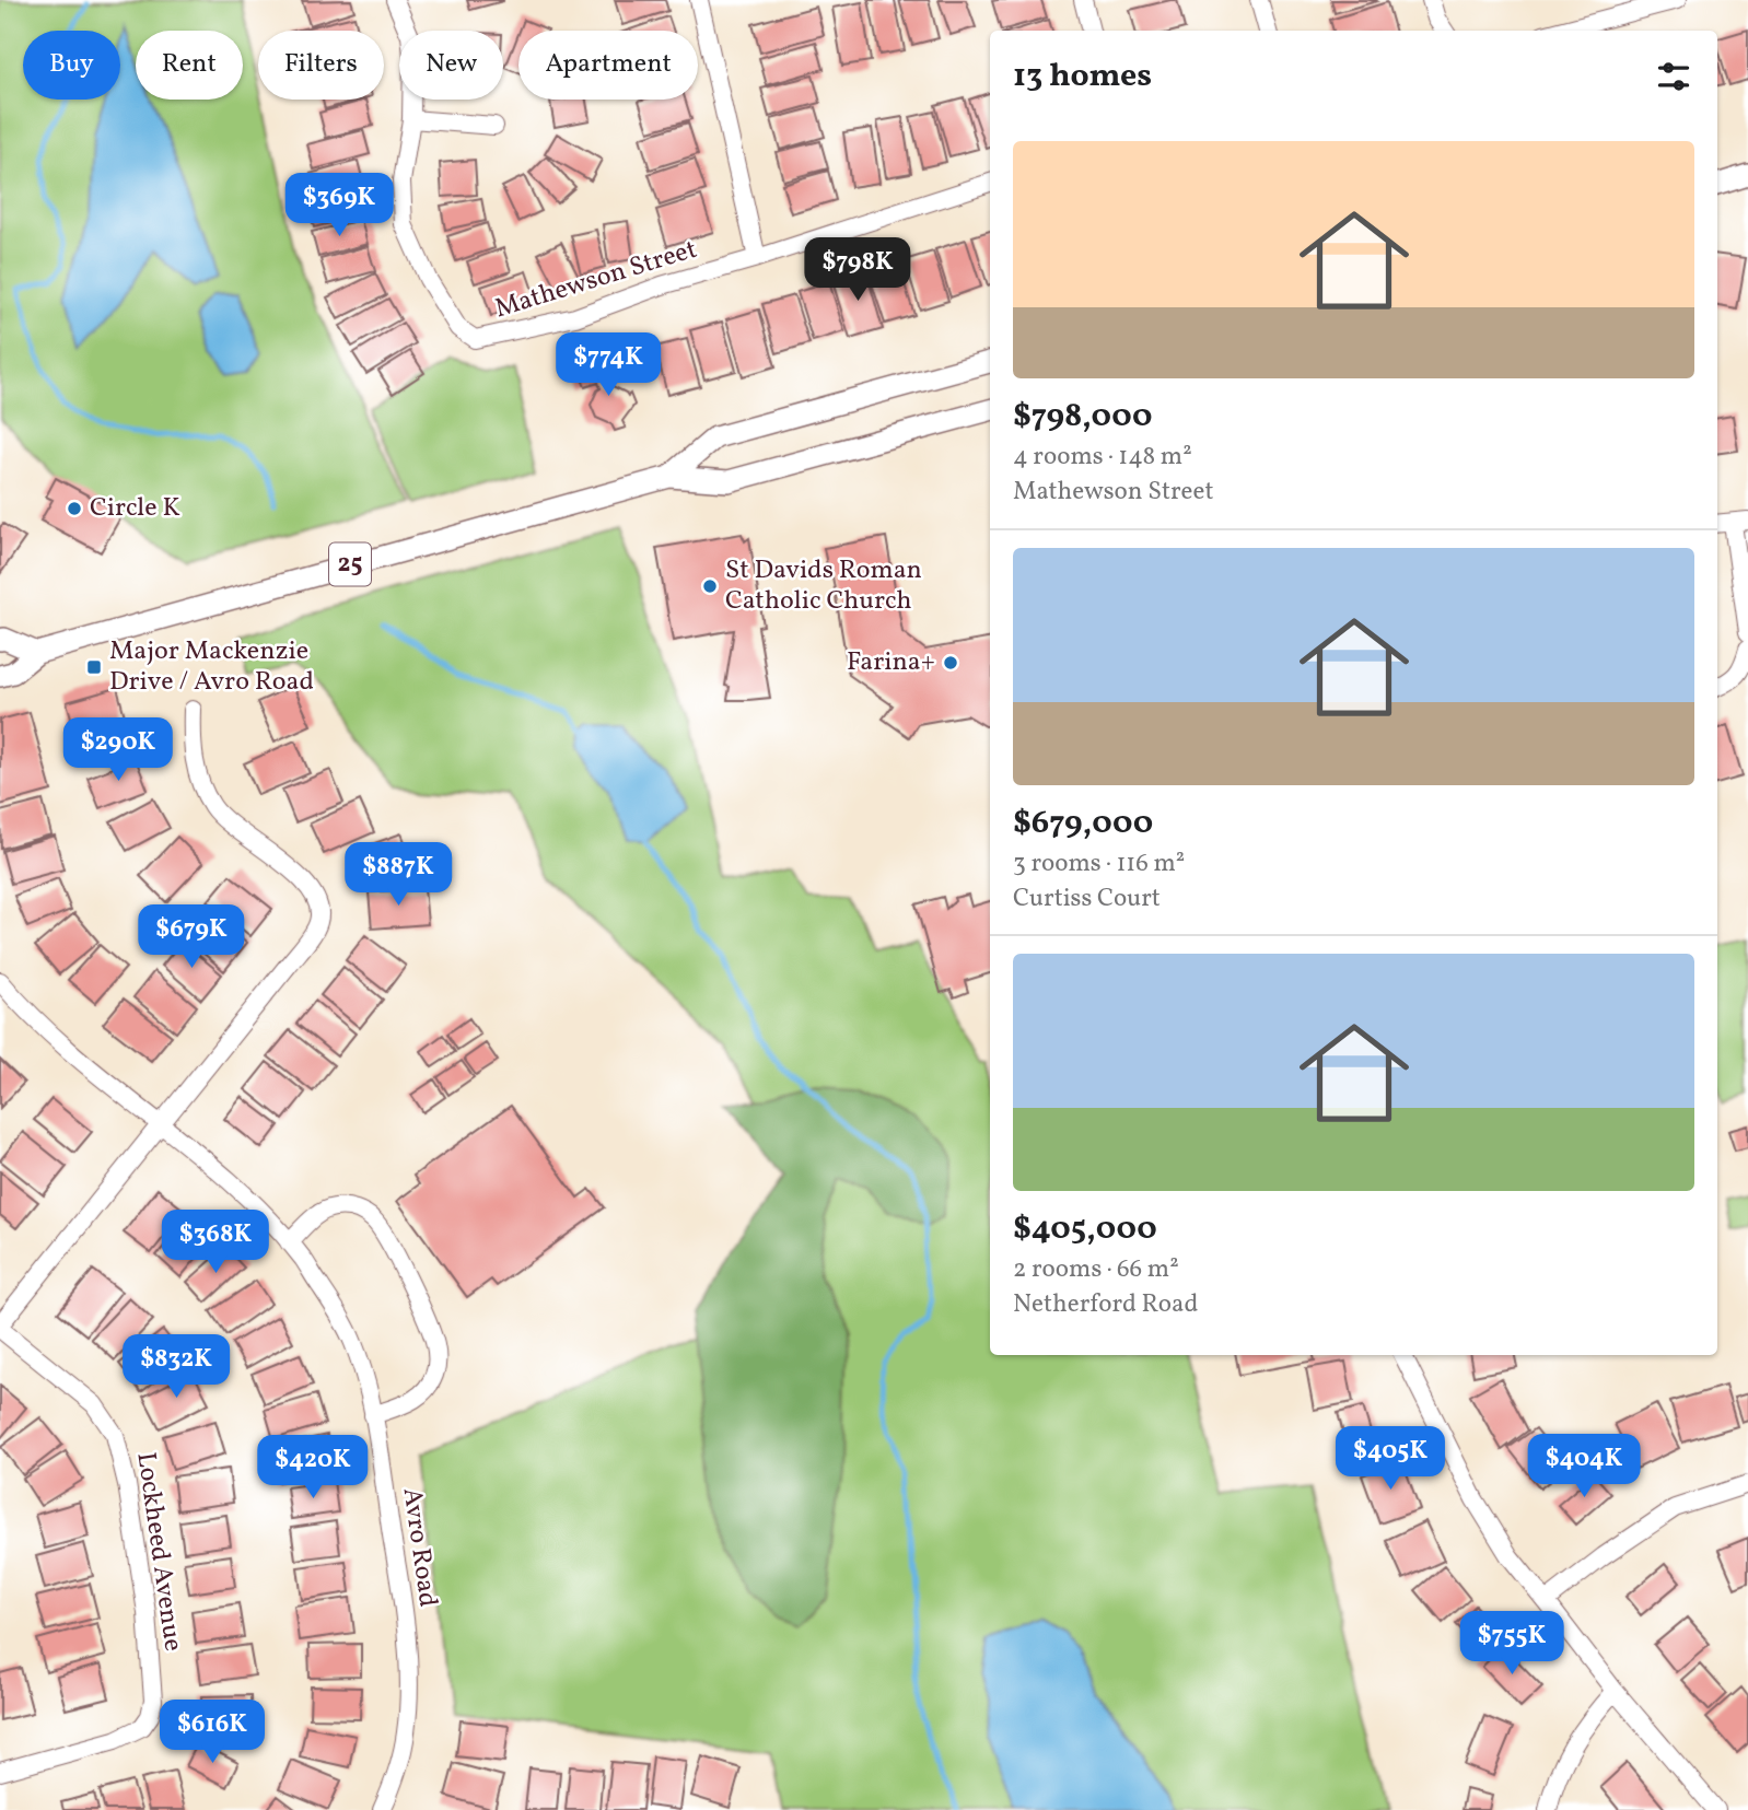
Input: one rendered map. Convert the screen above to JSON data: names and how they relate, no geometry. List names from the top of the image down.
{
  "streets": {
    "main road": ["25"],
    "street": ["Mathewson Street", "Avro Road", "Lockheed Avenue"]
  },
  "places": {
    "other": ["Circle K", "St Davids Roman Catholic Church", "Farina+"],
    "transit": ["Major Mackenzie Drive / Avro Road"]
  },
  "page": {
    "chip": [
      "Buy",
      "Rent",
      "Filters",
      "New",
      "Apartment"
    ],
    "heading": "13 homes",
    "list": [
      {
        "name": "$798,000",
        "note": "4 rooms · 148 m² · Mathewson Street"
      },
      {
        "name": "$679,000",
        "note": "3 rooms · 116 m² · Curtiss Court"
      },
      {
        "name": "$405,000",
        "note": "2 rooms · 66 m² · Netherford Road"
      }
    ],
    "price": [
      "$369K",
      "$798K",
      "$774K",
      "$290K",
      "$887K",
      "$679K",
      "$368K",
      "$832K",
      "$405K",
      "$404K",
      "$420K",
      "$755K",
      "$616K"
    ]
  }
}
